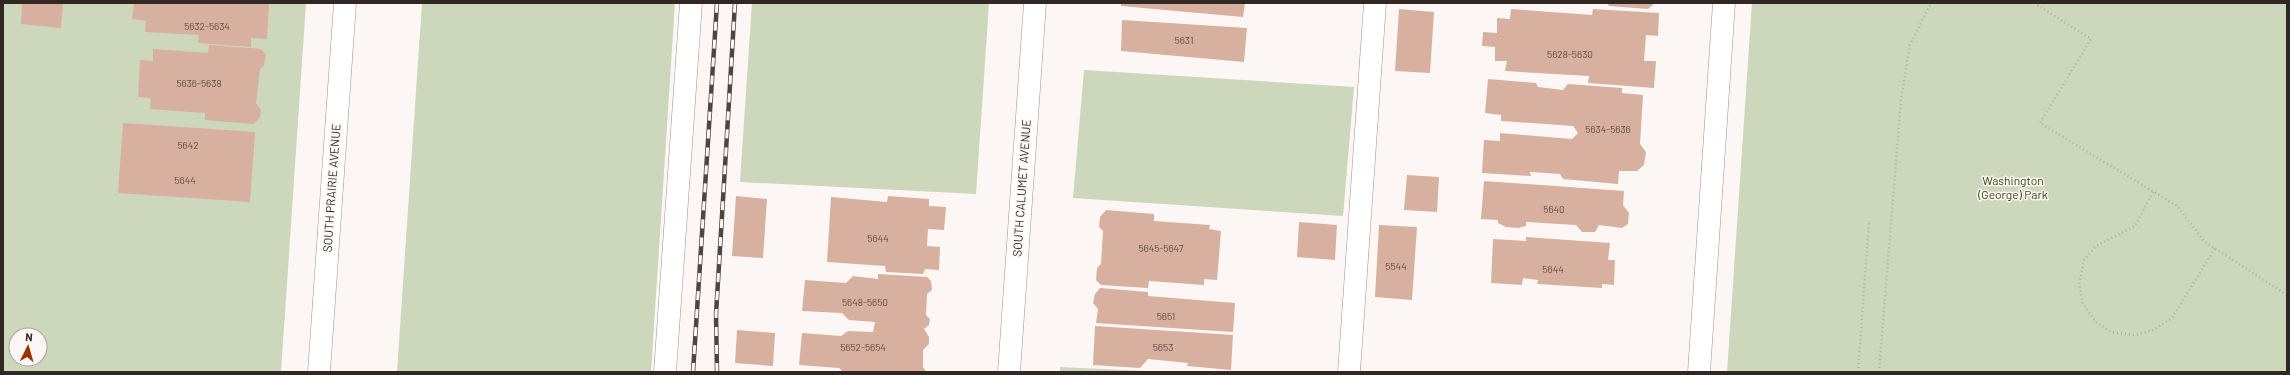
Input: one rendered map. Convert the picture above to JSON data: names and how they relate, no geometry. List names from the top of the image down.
{
  "streets": {
    "street": ["SOUTH PRAIRIE AVENUE", "SOUTH CALUMET AVENUE"]
  },
  "parks": ["Washington (George) Park"],
  "house_numbers": [
    "5632-5634",
    "5631",
    "5628-5630",
    "5636-5638",
    "5634-5636",
    "5642",
    "5644",
    "5640",
    "5644",
    "5645-5647",
    "5544",
    "5644",
    "5648-5650",
    "5651",
    "5652-5654",
    "5653"
  ],
  "north": "top"
}
